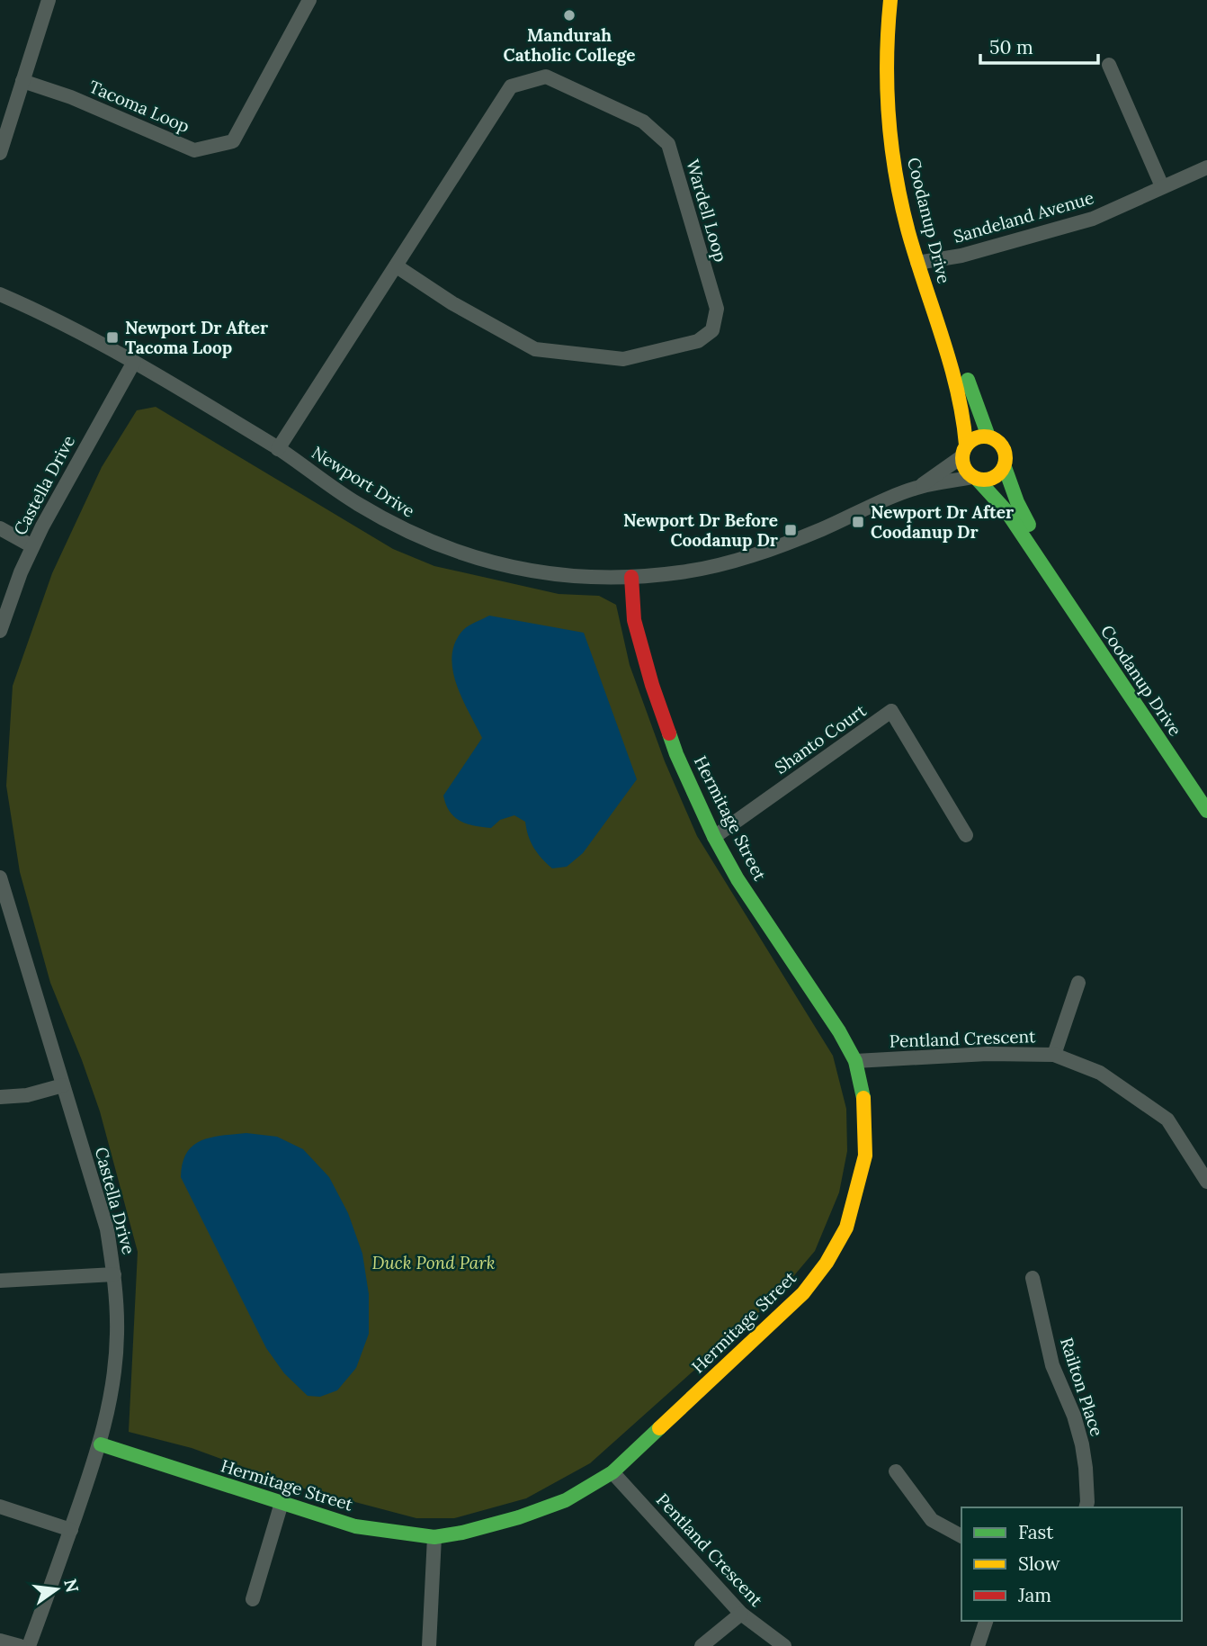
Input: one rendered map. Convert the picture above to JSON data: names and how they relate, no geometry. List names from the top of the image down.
{
  "streets": {
    "main road": ["Coodanup Drive", "Hermitage Street"],
    "street": [
      "Tacoma Loop",
      "Wardell Loop",
      "Sandeland Avenue",
      "Newport Drive",
      "Castella Drive",
      "Shanto Court",
      "Pentland Crescent",
      "Railton Place"
    ]
  },
  "crossings": [
    ["Wardell Loop", "Newport Drive"],
    ["Sandeland Avenue", "Coodanup Drive"],
    ["Coodanup Drive", "Newport Drive"],
    ["Newport Drive", "Castella Drive"],
    ["Newport Drive", "Hermitage Street"],
    ["Castella Drive", "Hermitage Street"],
    ["Shanto Court", "Hermitage Street"],
    ["Hermitage Street", "Pentland Crescent"]
  ],
  "parks": ["Duck Pond Park"],
  "places": {
    "other": ["Mandurah Catholic College"],
    "transit": ["Newport Dr After Tacoma Loop", "Newport Dr After Coodanup Dr", "Newport Dr Before Coodanup Dr"]
  },
  "legend": ["Fast", "Slow", "Jam"],
  "scale_bar": "50 m",
  "north": "right"
}
